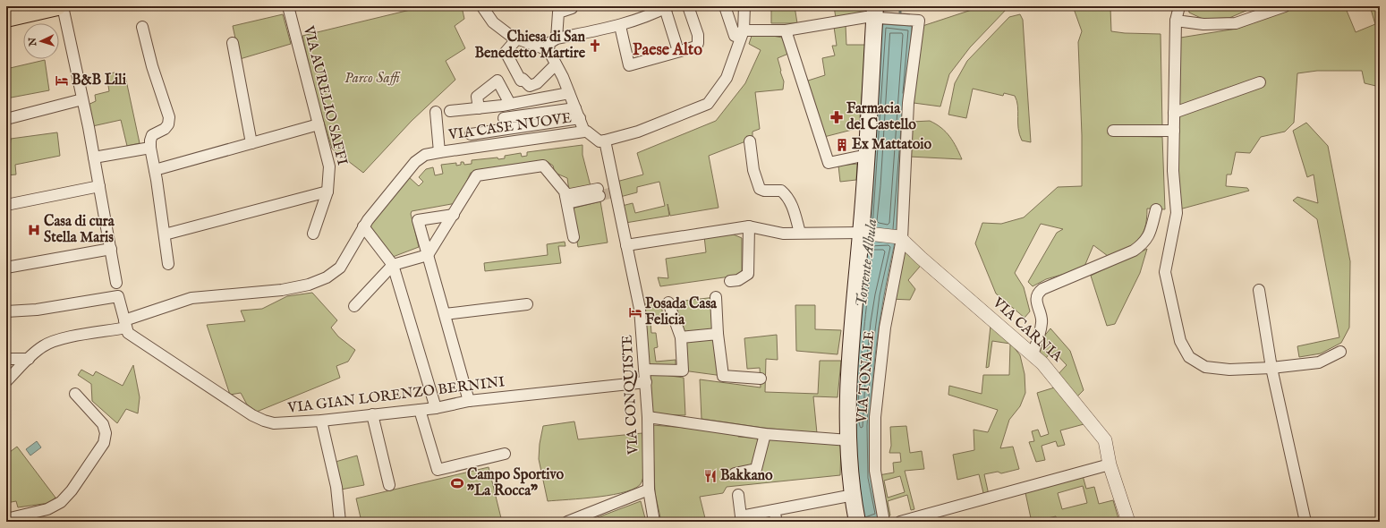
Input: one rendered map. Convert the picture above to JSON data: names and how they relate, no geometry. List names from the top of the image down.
{
  "streets": {
    "street": [
      "VIA AURELIO SAFFI",
      "VIA CASE NUOVE",
      "VIA CARNIA",
      "VIA TONALE",
      "VIA CONQUISTE",
      "VIA GIAN LORENZO BERNINI"
    ]
  },
  "crossings": [
    ["VIA CASE NUOVE", "VIA GIAN LORENZO BERNINI"],
    ["VIA CARNIA", "VIA TONALE"],
    ["VIA CONQUISTE", "VIA GIAN LORENZO BERNINI"]
  ],
  "districts": ["Paese Alto"],
  "water": ["Torrente Albula"],
  "parks": ["Parco Saffi"],
  "places": {
    "church": ["Chiesa di San Benedetto Martire"],
    "hotel": ["B&B Lili", "Posada Casa Felicia"],
    "pharmacy": ["Farmacia del Castello"],
    "building": ["Ex Mattatoio"],
    "hospital": ["Casa di cura Stella Maris"],
    "restaurant": ["Bakkano"],
    "sports": ["Campo Sportivo \"La Rocca\""]
  },
  "north": "left"
}
